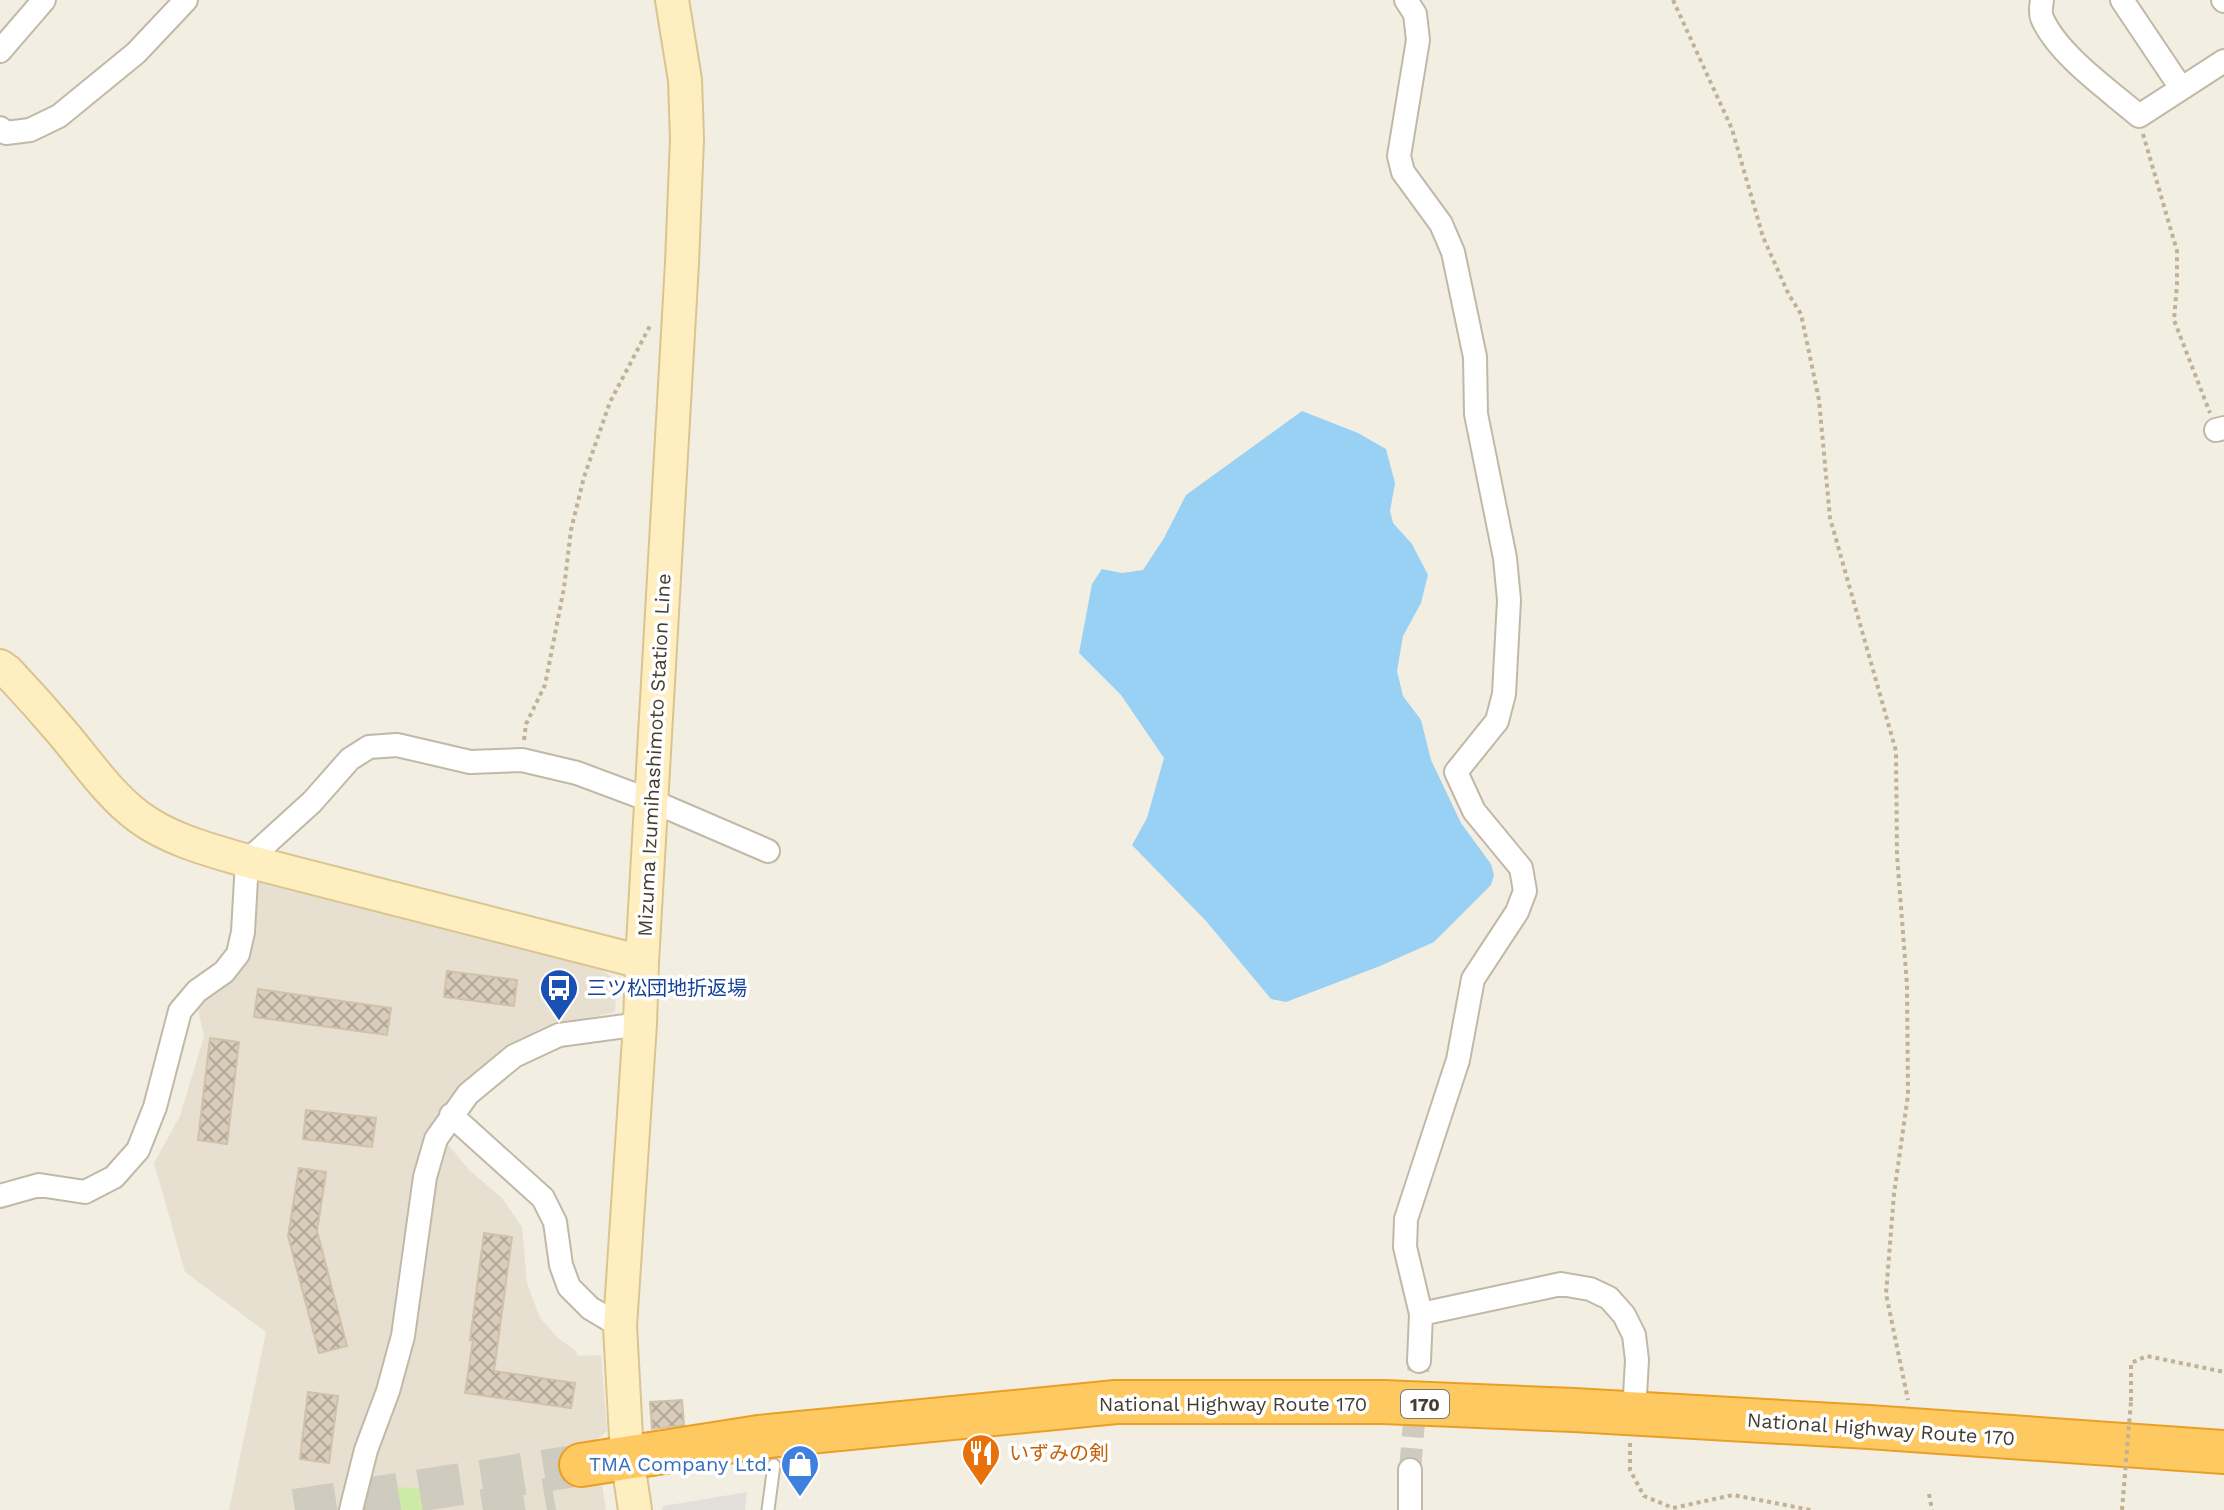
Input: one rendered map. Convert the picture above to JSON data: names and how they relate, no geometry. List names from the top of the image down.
{
  "streets": {
    "highway": ["National Highway Route 170", "170"],
    "main road": ["Mizuma Izumihashimoto Station Line"]
  },
  "crossings": [
    ["Mizuma Izumihashimoto Station Line", "National Highway Route 170"]
  ],
  "places": {
    "bus stop": ["三ツ松団地折返場"],
    "restaurant": ["いずみの剣"],
    "shop": ["TMA Company Ltd."]
  }
}
